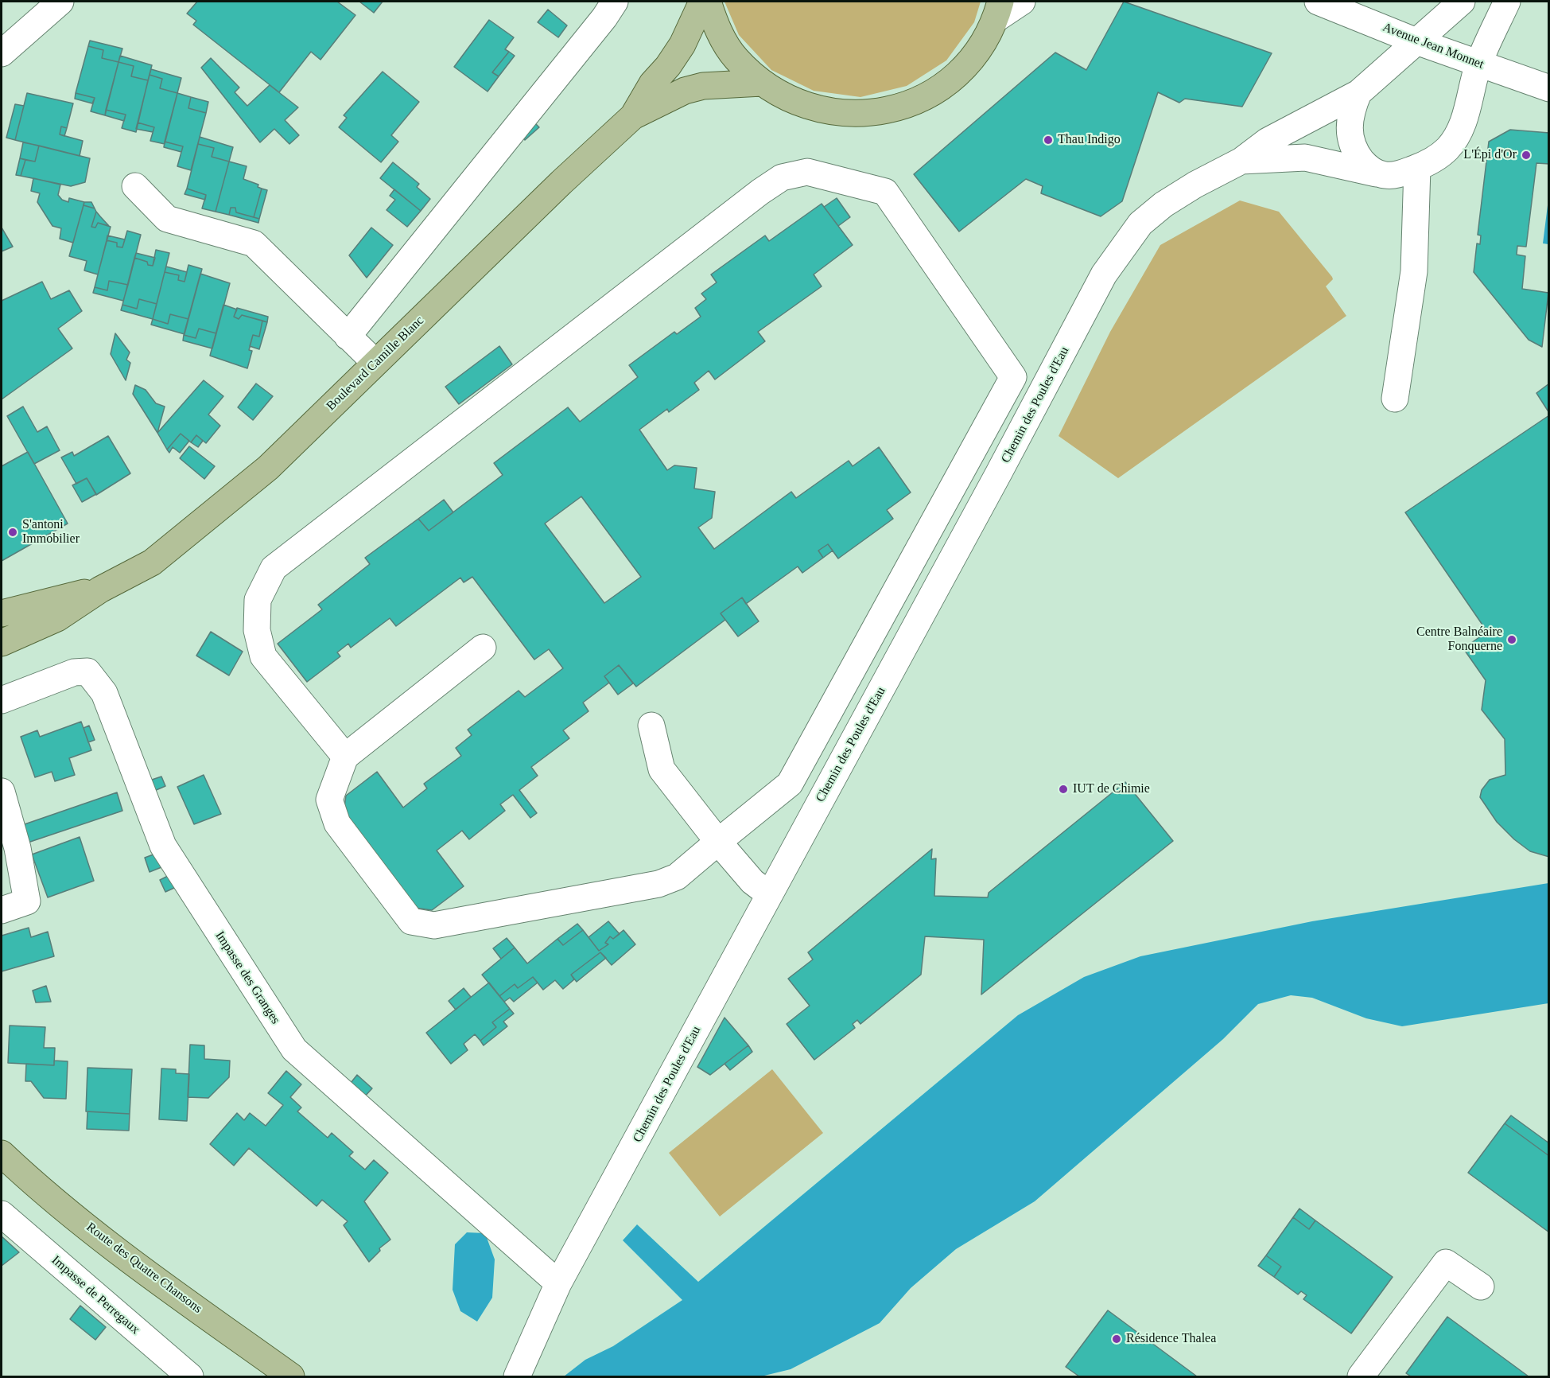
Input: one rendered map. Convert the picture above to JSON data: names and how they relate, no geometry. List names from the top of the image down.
{
  "streets": {
    "main road": ["Boulevard Camille Blanc", "Route des Quatre Chansons"],
    "street": [
      "Avenue Jean Monnet",
      "Chemin des Poules d'Eau",
      "Impasse des Granges",
      "Impasse de Perregaux"
    ]
  },
  "crossings": [
    ["Avenue Jean Monnet", "Chemin des Poules d'Eau"],
    ["Chemin des Poules d'Eau", "Impasse des Granges"]
  ],
  "places": [
    "Thau Indigo",
    "L'Épi d'Or",
    "S'antoni Immobilier",
    "Centre Balnéaire Fonquerne",
    "IUT de Chimie",
    "Résidence Thalea"
  ]
}
